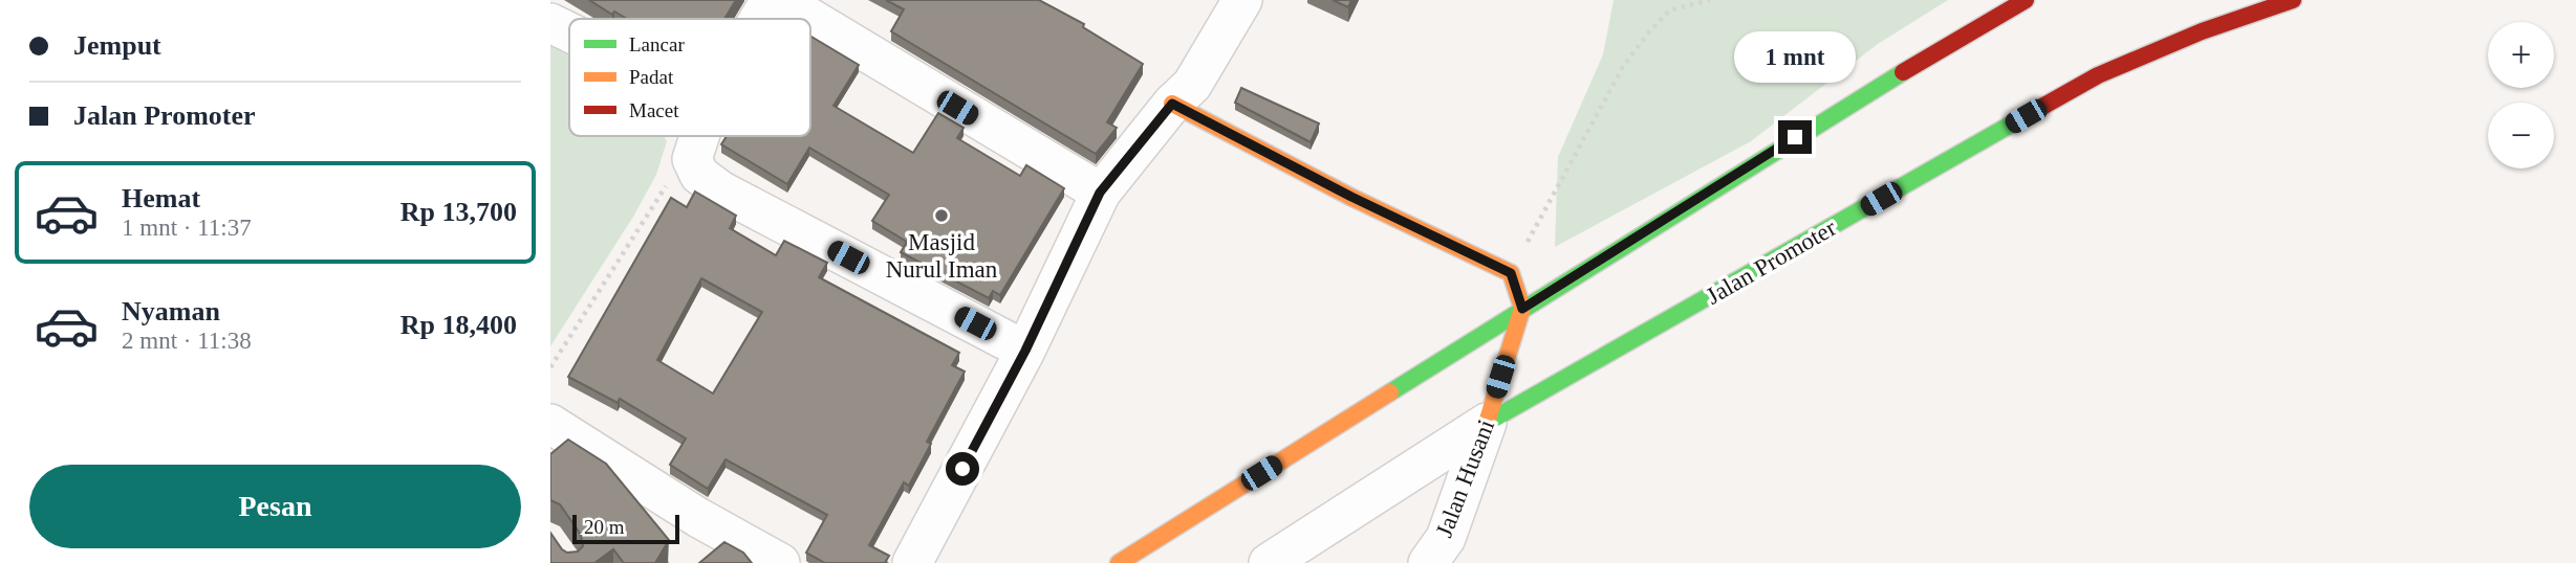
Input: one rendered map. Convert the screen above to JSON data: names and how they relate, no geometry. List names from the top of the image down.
{
  "streets": {
    "street": ["Jalan Promoter", "Jalan Husani"]
  },
  "crossings": [
    ["Jalan Promoter", "Jalan Husani"]
  ],
  "places": ["Masjid Nurul Iman"],
  "legend": ["Lancar", "Padat", "Macet"],
  "scale_bar": "20 m",
  "page": {
    "banner": ["Jemput", "Jalan Promoter"],
    "map_buttons": ["+", "−"],
    "bubble": "1 mnt",
    "list": [
      {
        "name": "Hemat",
        "note": "1 mnt · 11:37",
        "value": "Rp 13,700"
      },
      {
        "name": "Nyaman",
        "note": "2 mnt · 11:38",
        "value": "Rp 18,400"
      }
    ],
    "buttons": "Pesan",
    "scale": "20 m"
  }
}
